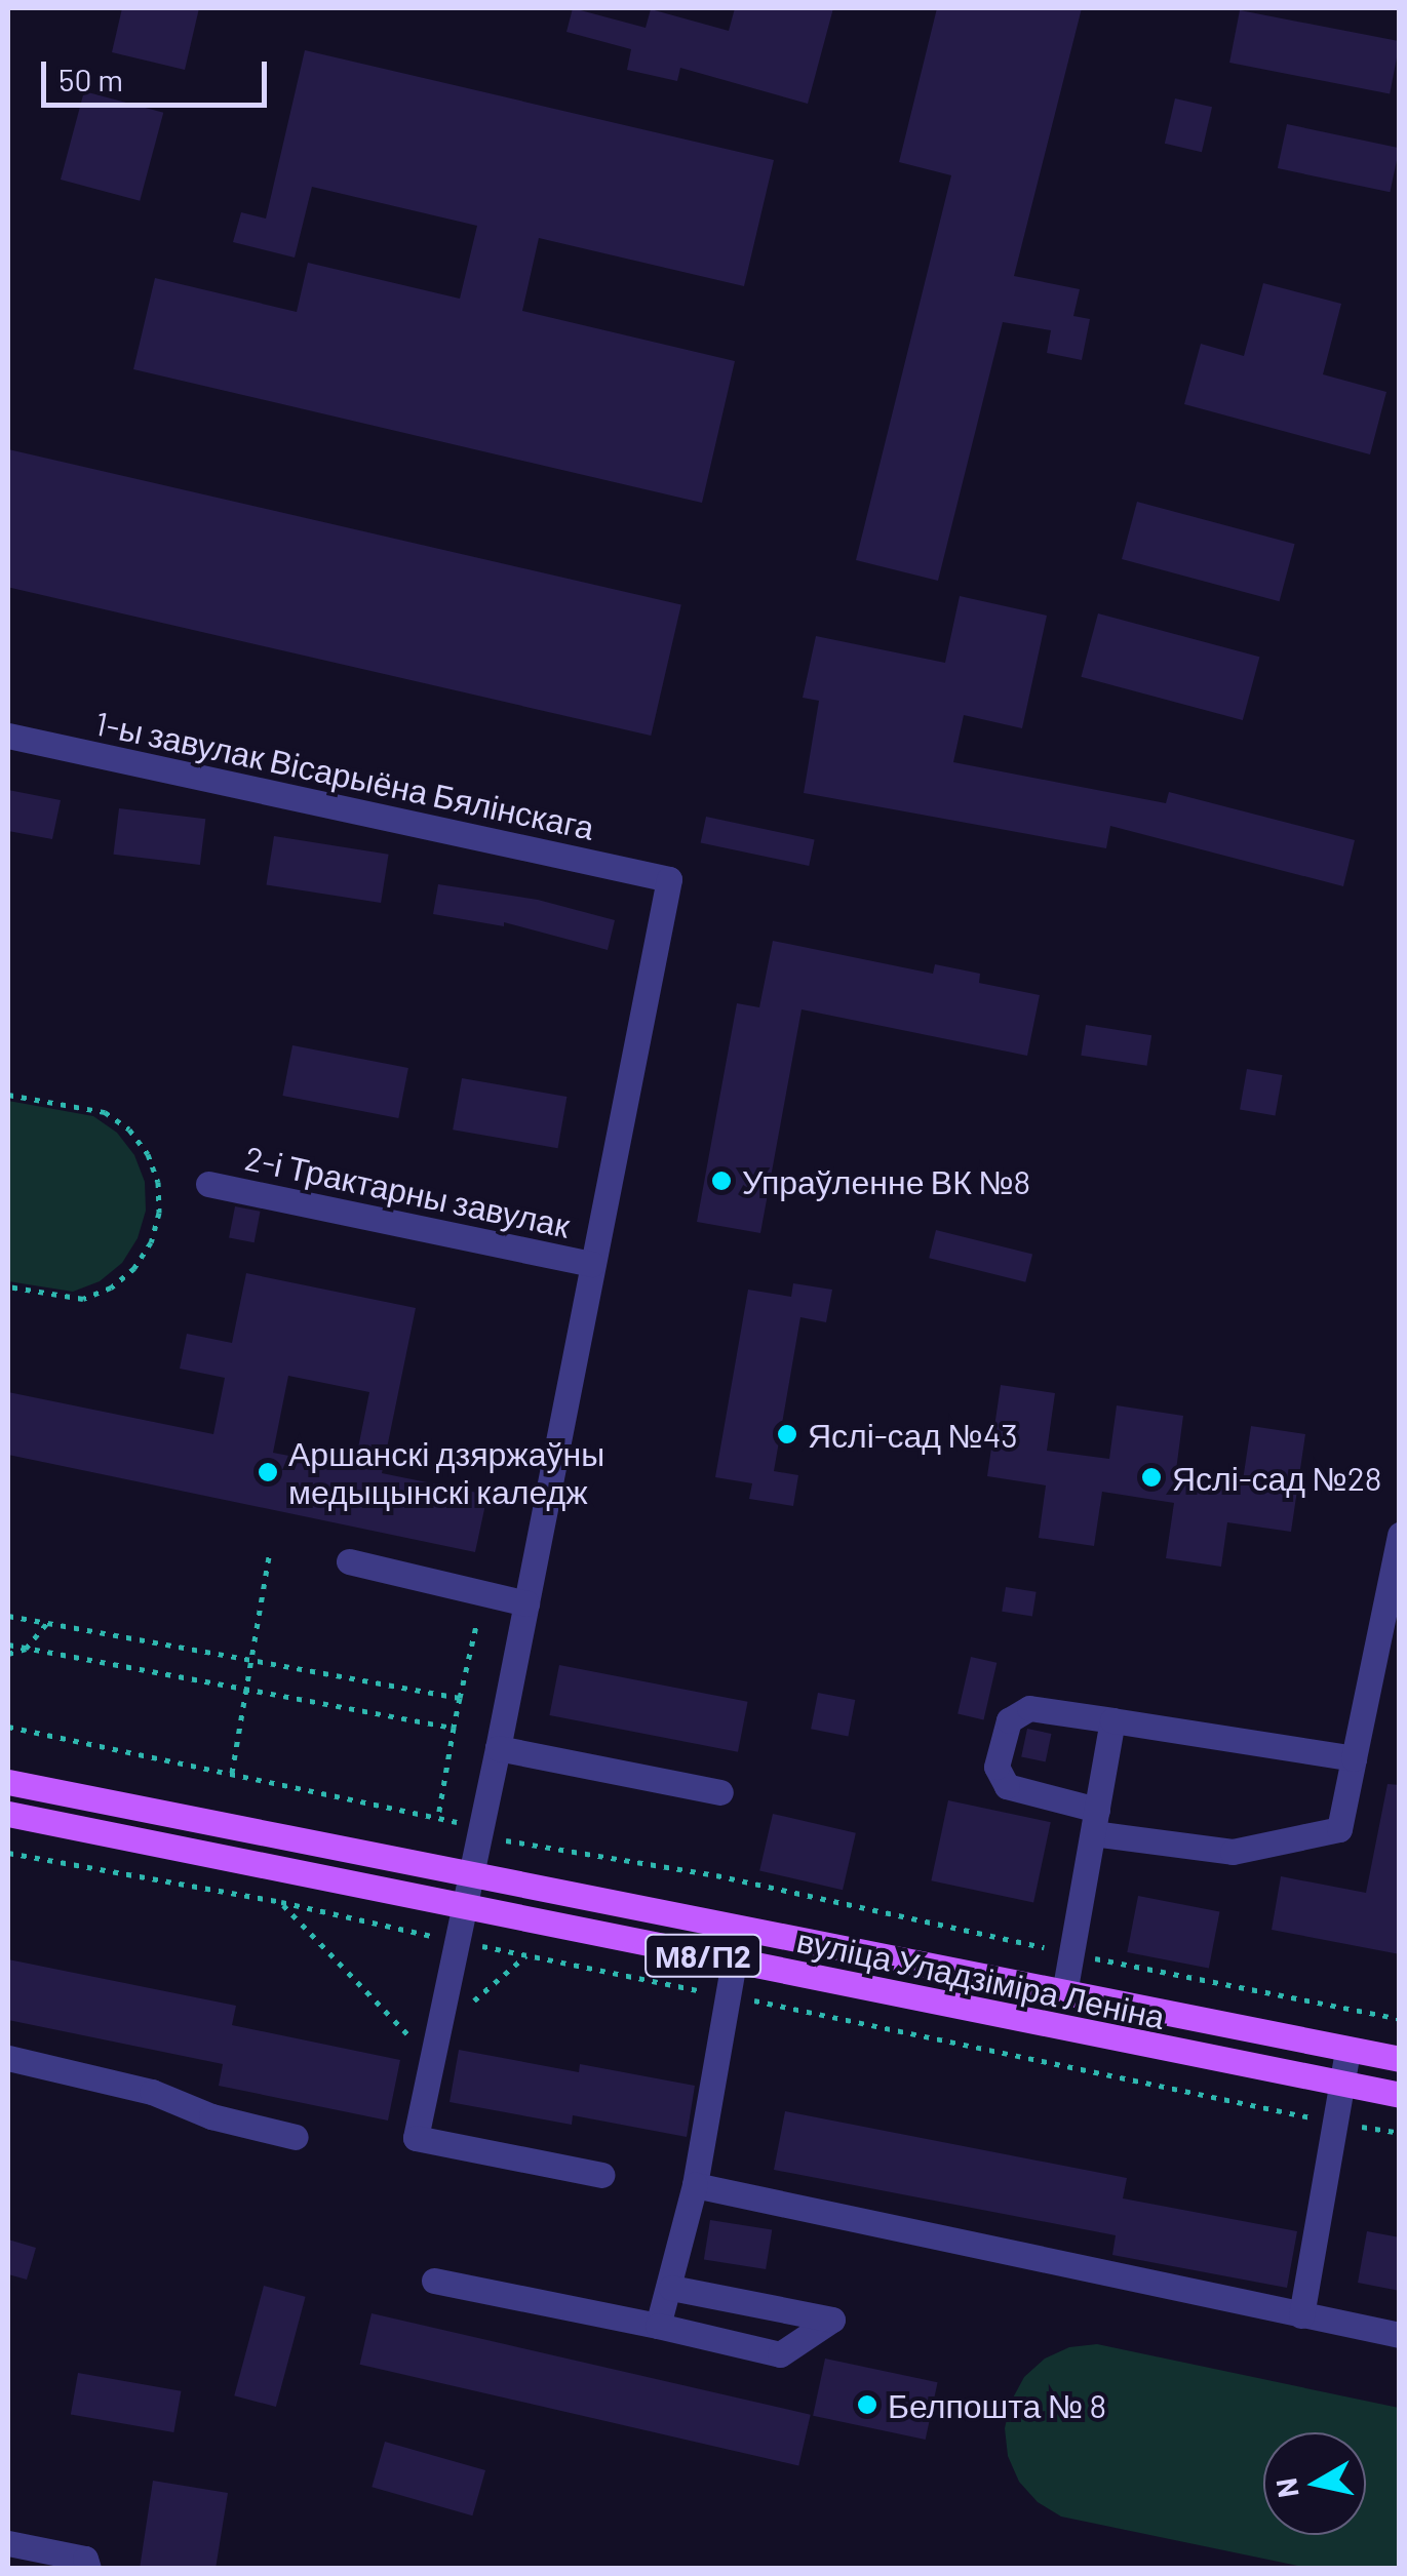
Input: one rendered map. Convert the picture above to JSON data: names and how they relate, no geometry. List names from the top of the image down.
{
  "streets": {
    "main road": ["М8/П2", "вуліца Уладзіміра Леніна"],
    "street": ["1-ы завулак Вісарыёна Бялінскага", "2-і Трактарны завулак"]
  },
  "crossings": [
    ["1-ы завулак Вісарыёна Бялінскага", "2-і Трактарны завулак"]
  ],
  "places": [
    "Упраўленне ВК №8",
    "Яслі-сад №43",
    "Аршанскі дзяржаўны медыцынскі каледж",
    "Яслі-сад №28",
    "Белпошта № 8"
  ],
  "scale_bar": "50 m",
  "north": "left"
}
